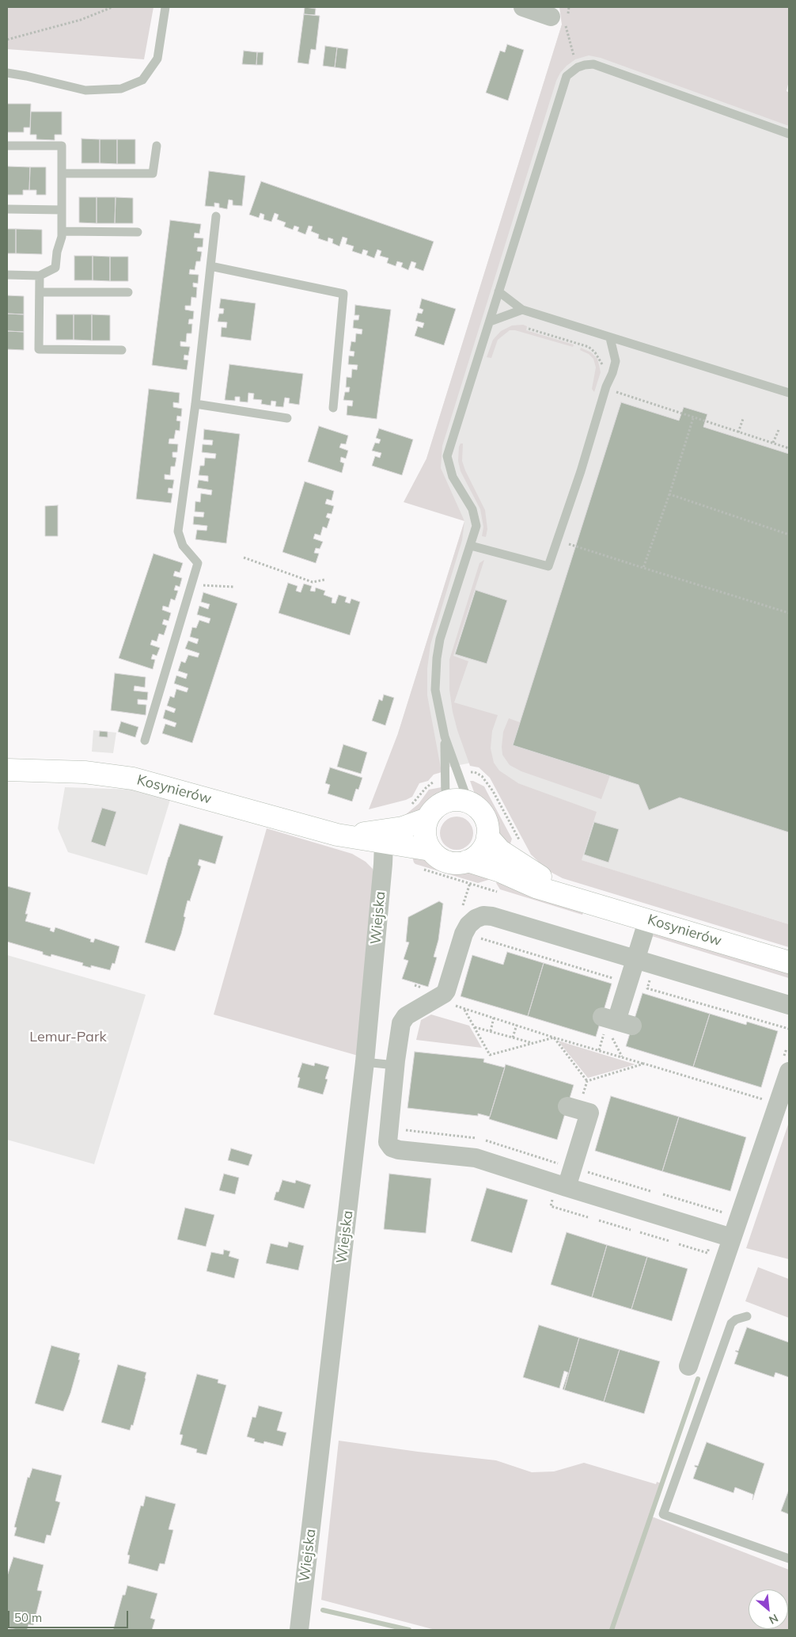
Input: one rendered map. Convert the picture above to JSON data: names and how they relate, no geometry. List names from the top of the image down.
{
  "streets": {
    "main road": ["Kosynierów"],
    "street": ["Wiejska"]
  },
  "crossings": [
    ["Kosynierów", "Wiejska"]
  ],
  "parks": ["Lemur-Park"],
  "scale_bar": "50 m",
  "north": "bottom right"
}
